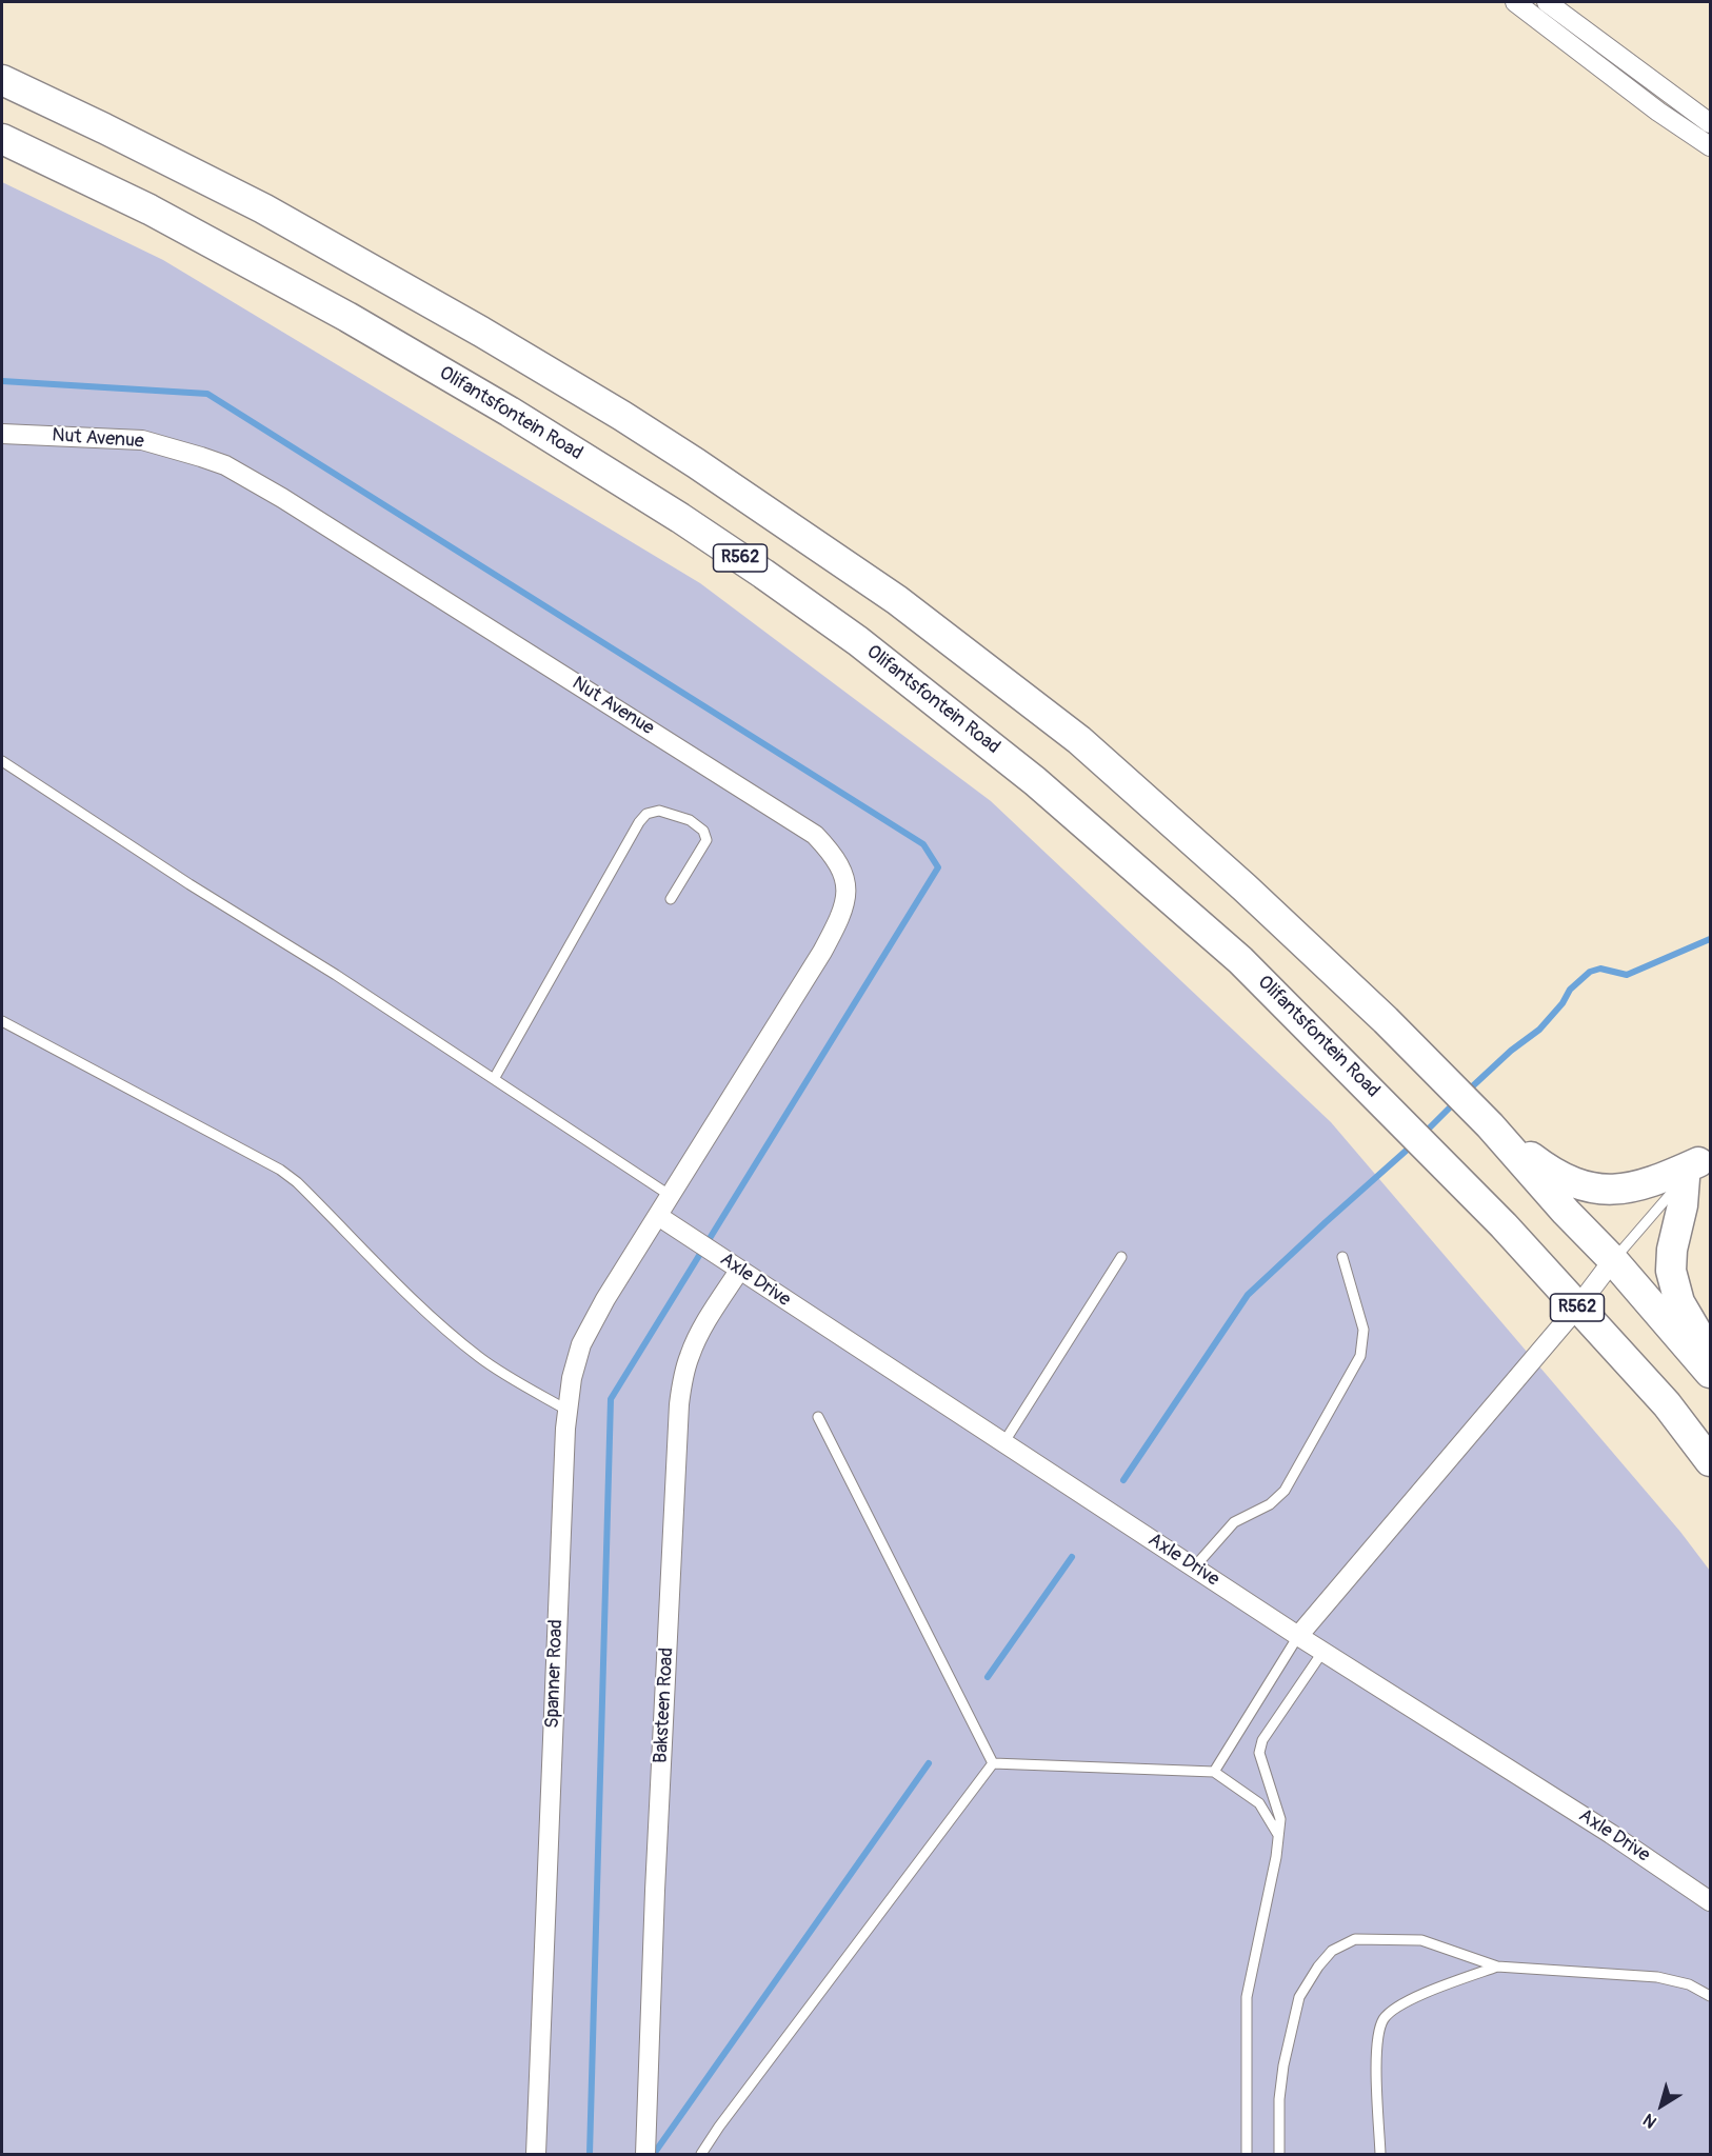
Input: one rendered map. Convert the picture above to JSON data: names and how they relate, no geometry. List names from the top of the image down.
{
  "streets": {
    "main road": ["Olifantsfontein Road", "R562"],
    "street": [
      "Nut Avenue",
      "Axle Drive",
      "Spanner Road",
      "Baksteen Road"
    ]
  },
  "crossings": [
    ["Nut Avenue", "Axle Drive"],
    ["Nut Avenue", "Spanner Road"],
    ["Axle Drive", "Spanner Road"],
    ["Axle Drive", "Baksteen Road"]
  ],
  "north": "bottom left"
}
